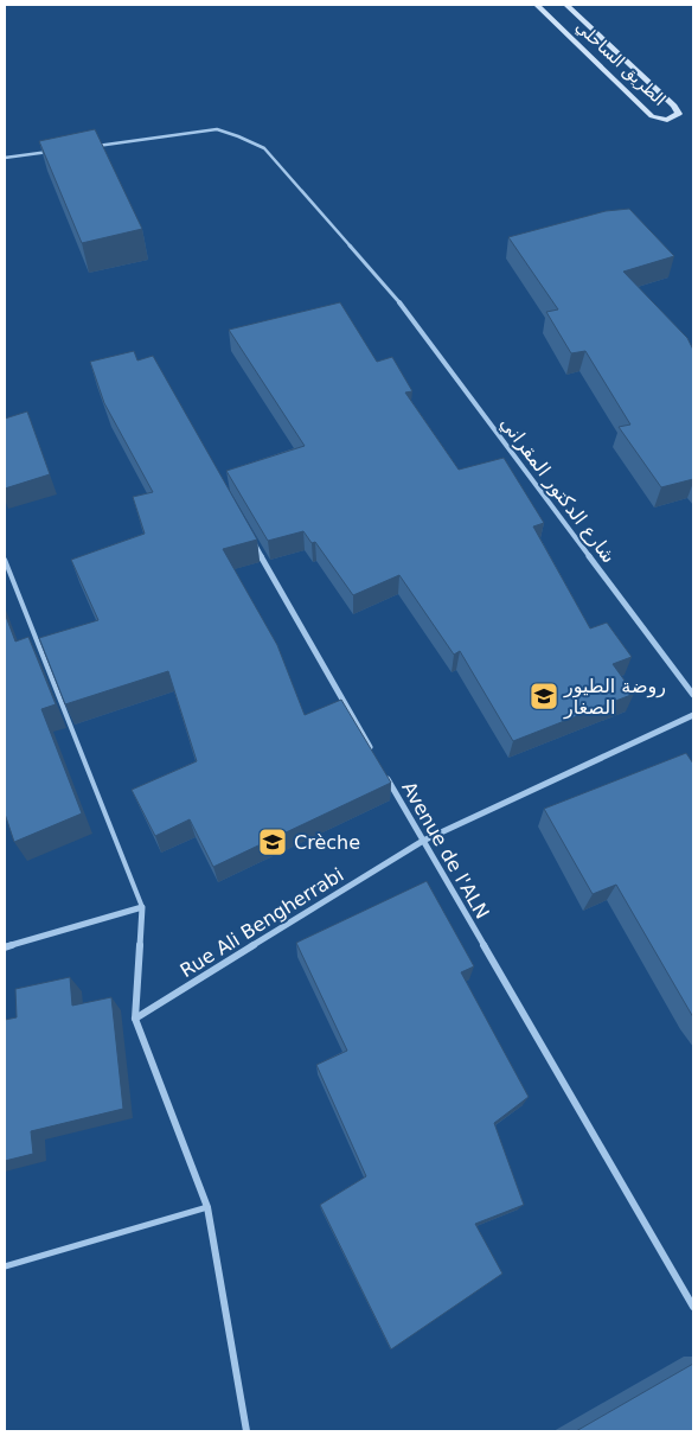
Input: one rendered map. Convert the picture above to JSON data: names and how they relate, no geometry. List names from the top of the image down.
{
  "streets": {
    "street": [
      "الطريق الساحلي",
      "شارع الدكتور المقراني",
      "Avenue de l'ALN",
      "Rue Ali Bengherrabi"
    ]
  },
  "crossings": [
    ["Avenue de l'ALN", "Rue Ali Bengherrabi"]
  ],
  "places": {
    "school or university": ["روضة الطيور الصغار", "Crèche"]
  }
}
